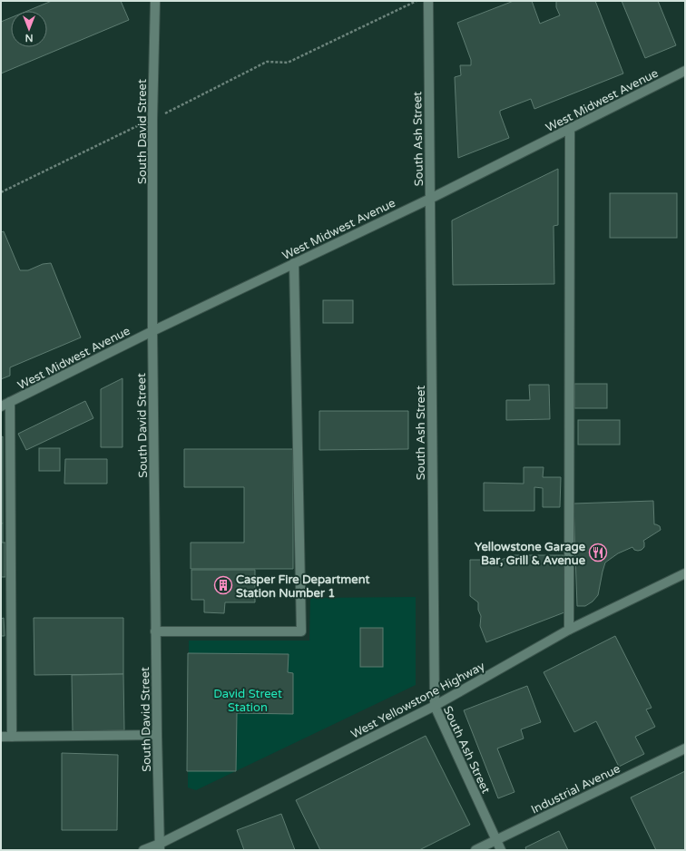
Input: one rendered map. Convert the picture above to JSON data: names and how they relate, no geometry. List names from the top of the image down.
{
  "streets": {
    "street": [
      "West Midwest Avenue",
      "South David Street",
      "South Ash Street",
      "West Yellowstone Highway",
      "Industrial Avenue"
    ]
  },
  "crossings": [
    ["West Midwest Avenue", "South David Street"],
    ["West Midwest Avenue", "South Ash Street"],
    ["South David Street", "West Yellowstone Highway"],
    ["South Ash Street", "West Yellowstone Highway"],
    ["South Ash Street", "Industrial Avenue"]
  ],
  "parks": ["David Street Station"],
  "places": {
    "restaurant": ["Yellowstone Garage Bar, Grill & Avenue"],
    "building": ["Casper Fire Department Station Number 1"]
  },
  "north": "bottom"
}
